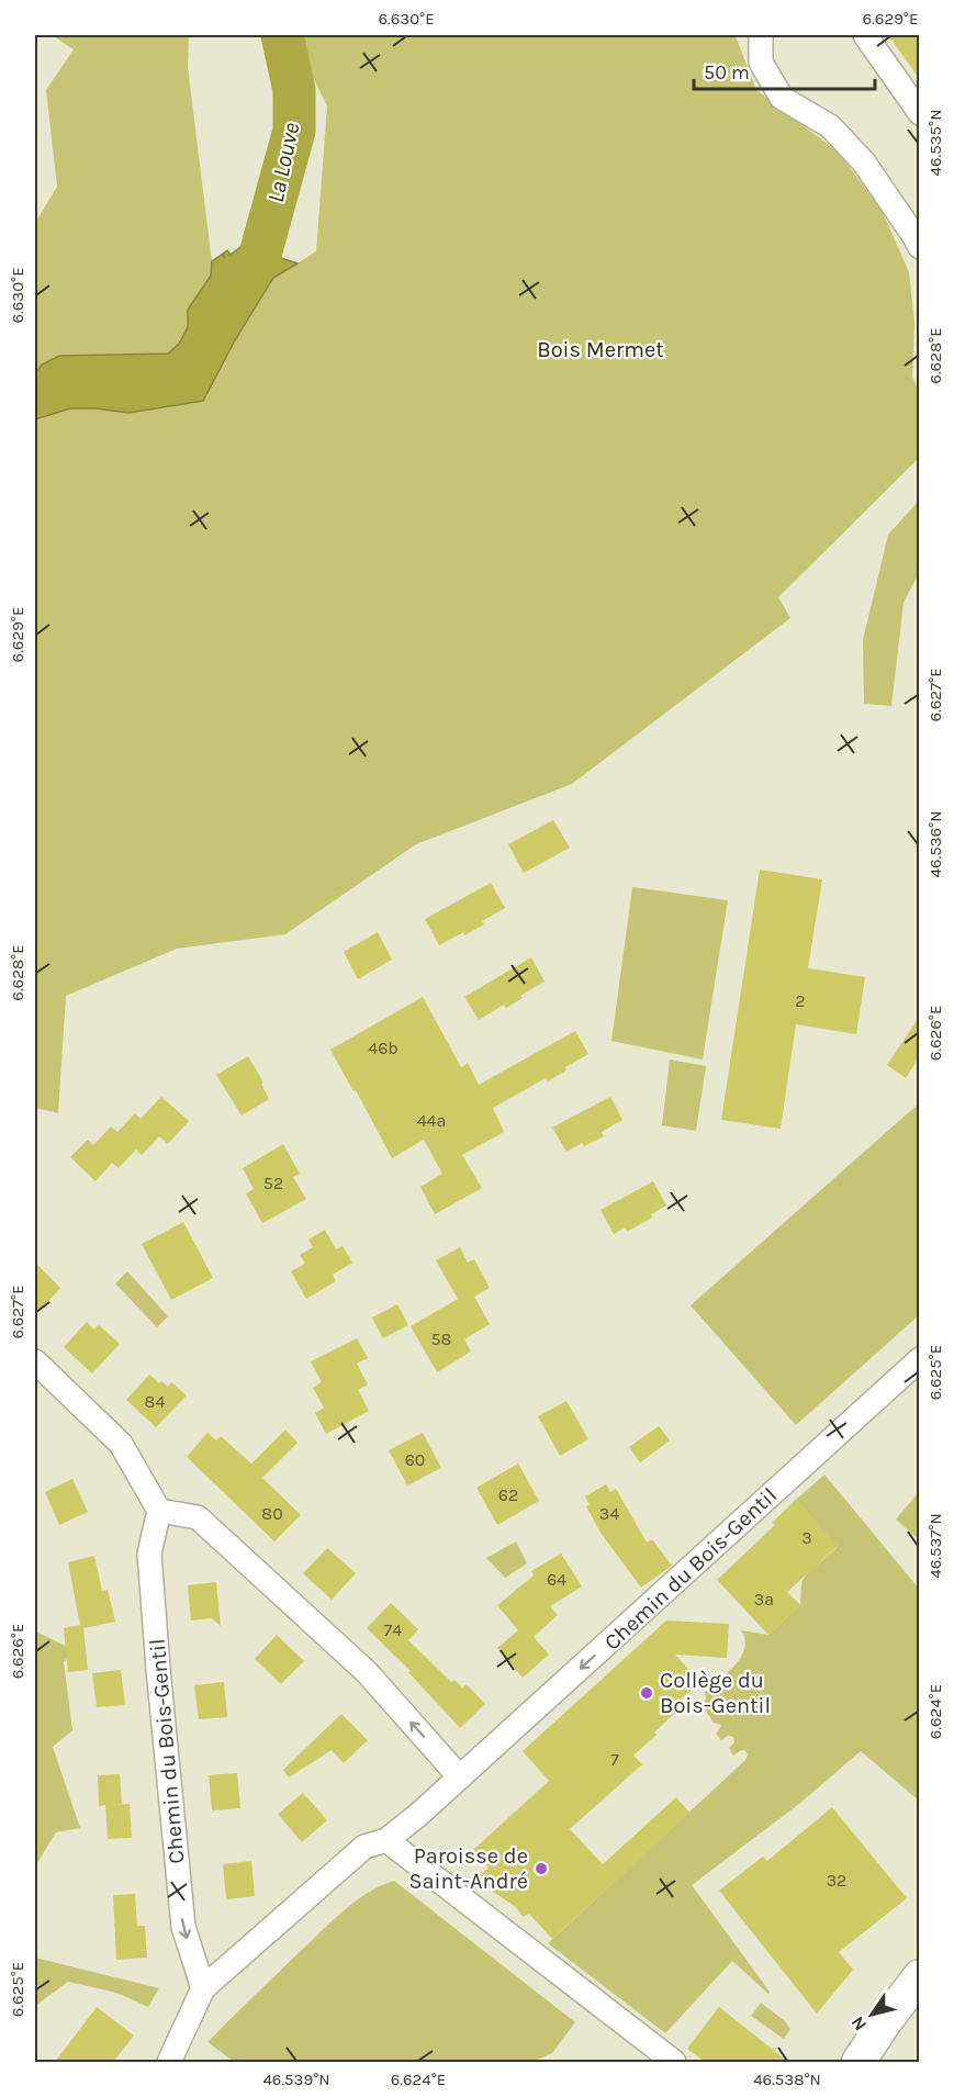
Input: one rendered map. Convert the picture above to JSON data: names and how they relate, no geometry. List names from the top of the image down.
{
  "streets": {
    "street": ["Chemin du Bois-Gentil"]
  },
  "one_way": ["Chemin du Bois-Gentil"],
  "water": ["La Louve"],
  "parks": ["Bois Mermet"],
  "places": ["Collège du Bois-Gentil", "Paroisse de Saint-André"],
  "house_numbers": [
    "2",
    "46b",
    "44a",
    "52",
    "58",
    "84",
    "60",
    "62",
    "80",
    "34",
    "3",
    "64",
    "3a",
    "74",
    "7",
    "32"
  ],
  "scale_bar": "50 m",
  "north": "bottom left",
  "coordinates": [
    "6.630°E",
    "6.629°E",
    "46.535°N",
    "6.628°E",
    "6.627°E",
    "46.536°N",
    "6.626°E",
    "6.625°E",
    "46.537°N",
    "6.624°E",
    "46.539°N",
    "46.538°N"
  ]
}
